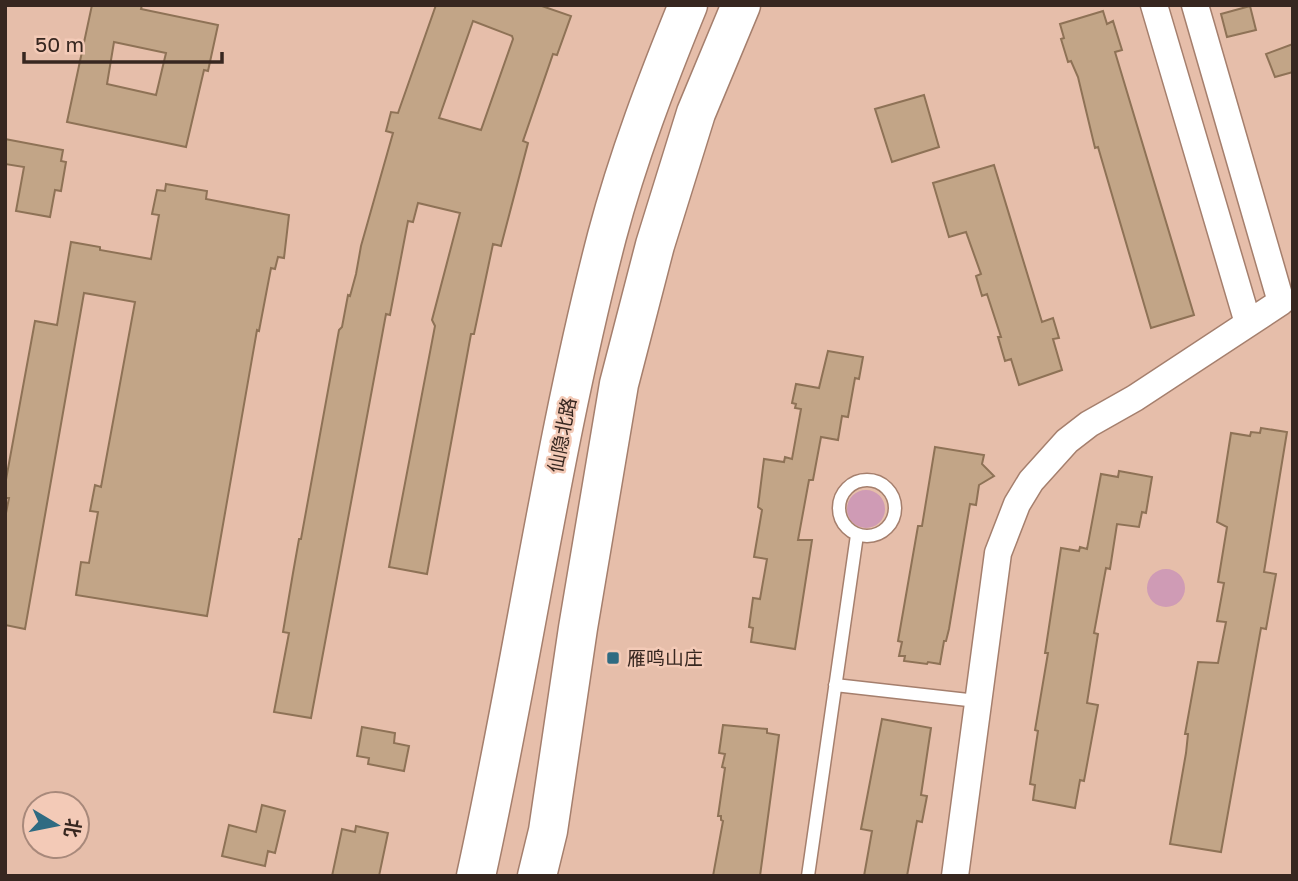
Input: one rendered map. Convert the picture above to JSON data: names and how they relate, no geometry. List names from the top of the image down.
{
  "streets": {
    "main road": ["仙隐北路"]
  },
  "places": {
    "transit": ["雁鸣山庄"]
  },
  "scale_bar": "50 m",
  "north": "right"
}
